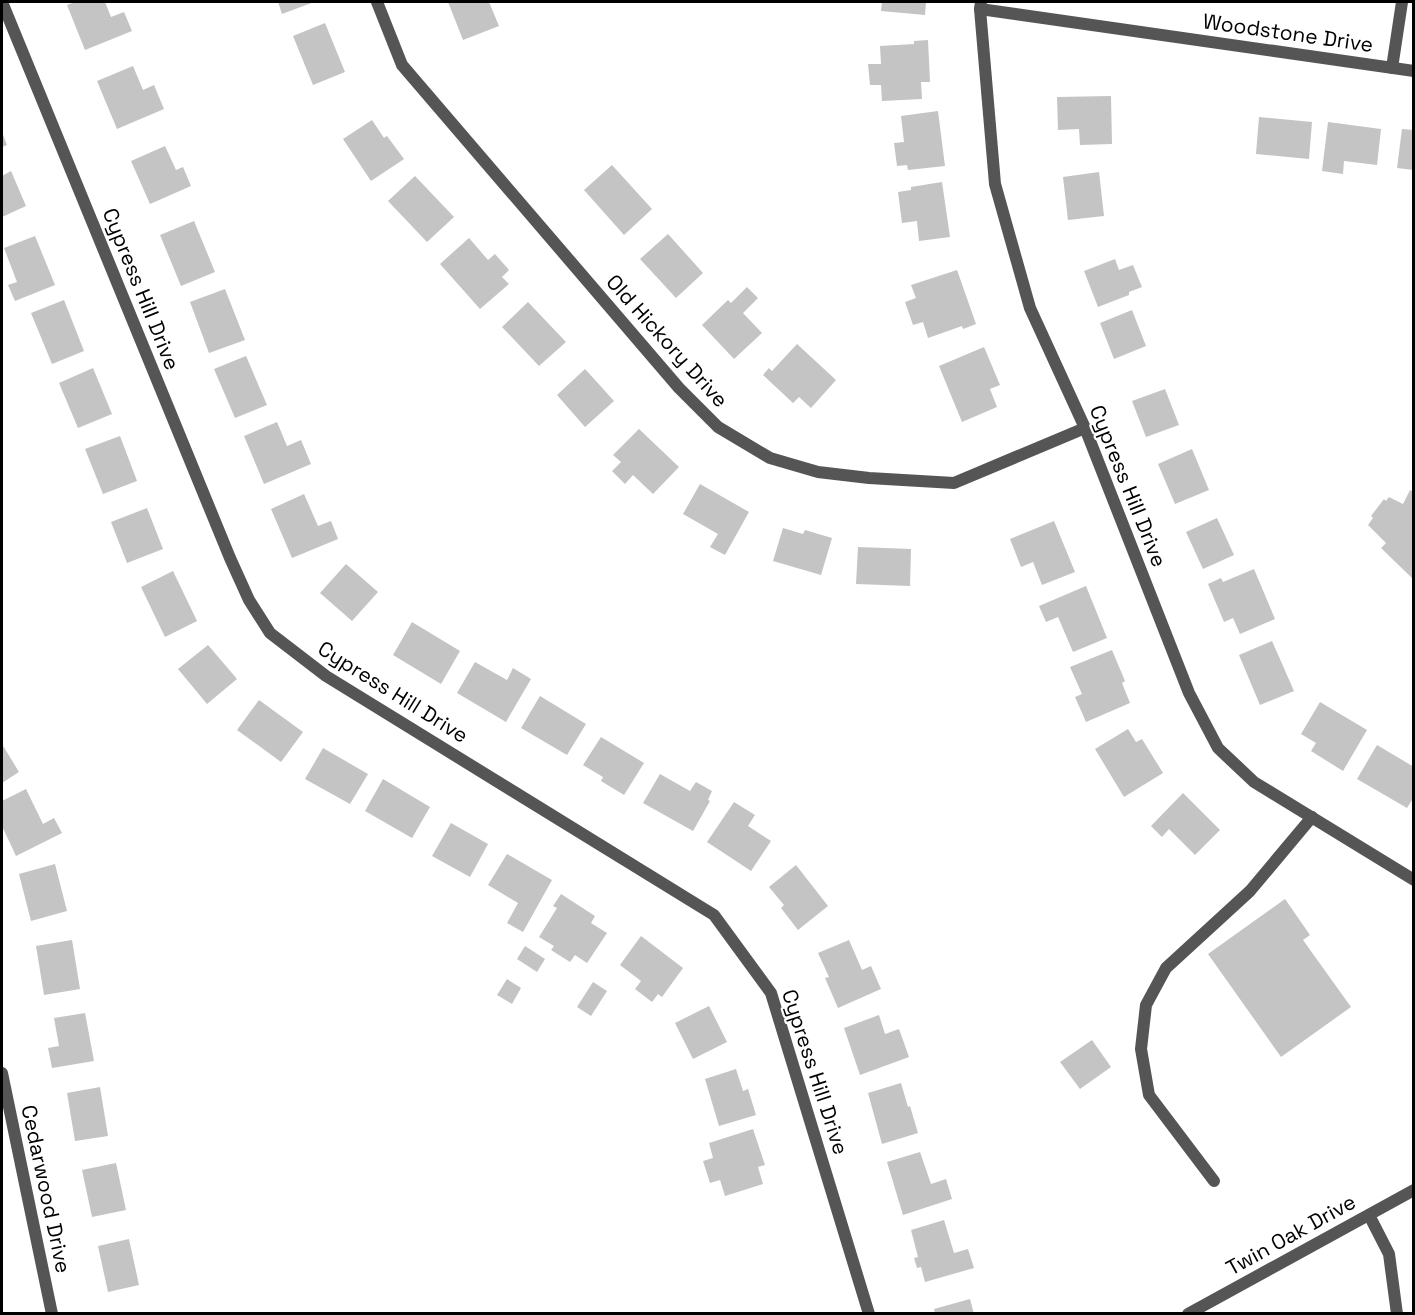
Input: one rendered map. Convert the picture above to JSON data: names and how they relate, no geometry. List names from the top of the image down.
{
  "streets": {
    "street": [
      "Woodstone Drive",
      "Cypress Hill Drive",
      "Old Hickory Drive",
      "Cedarwood Drive",
      "Twin Oak Drive"
    ]
  },
  "crossings": [
    ["Woodstone Drive", "Cypress Hill Drive"],
    ["Cypress Hill Drive", "Old Hickory Drive"]
  ]
}
